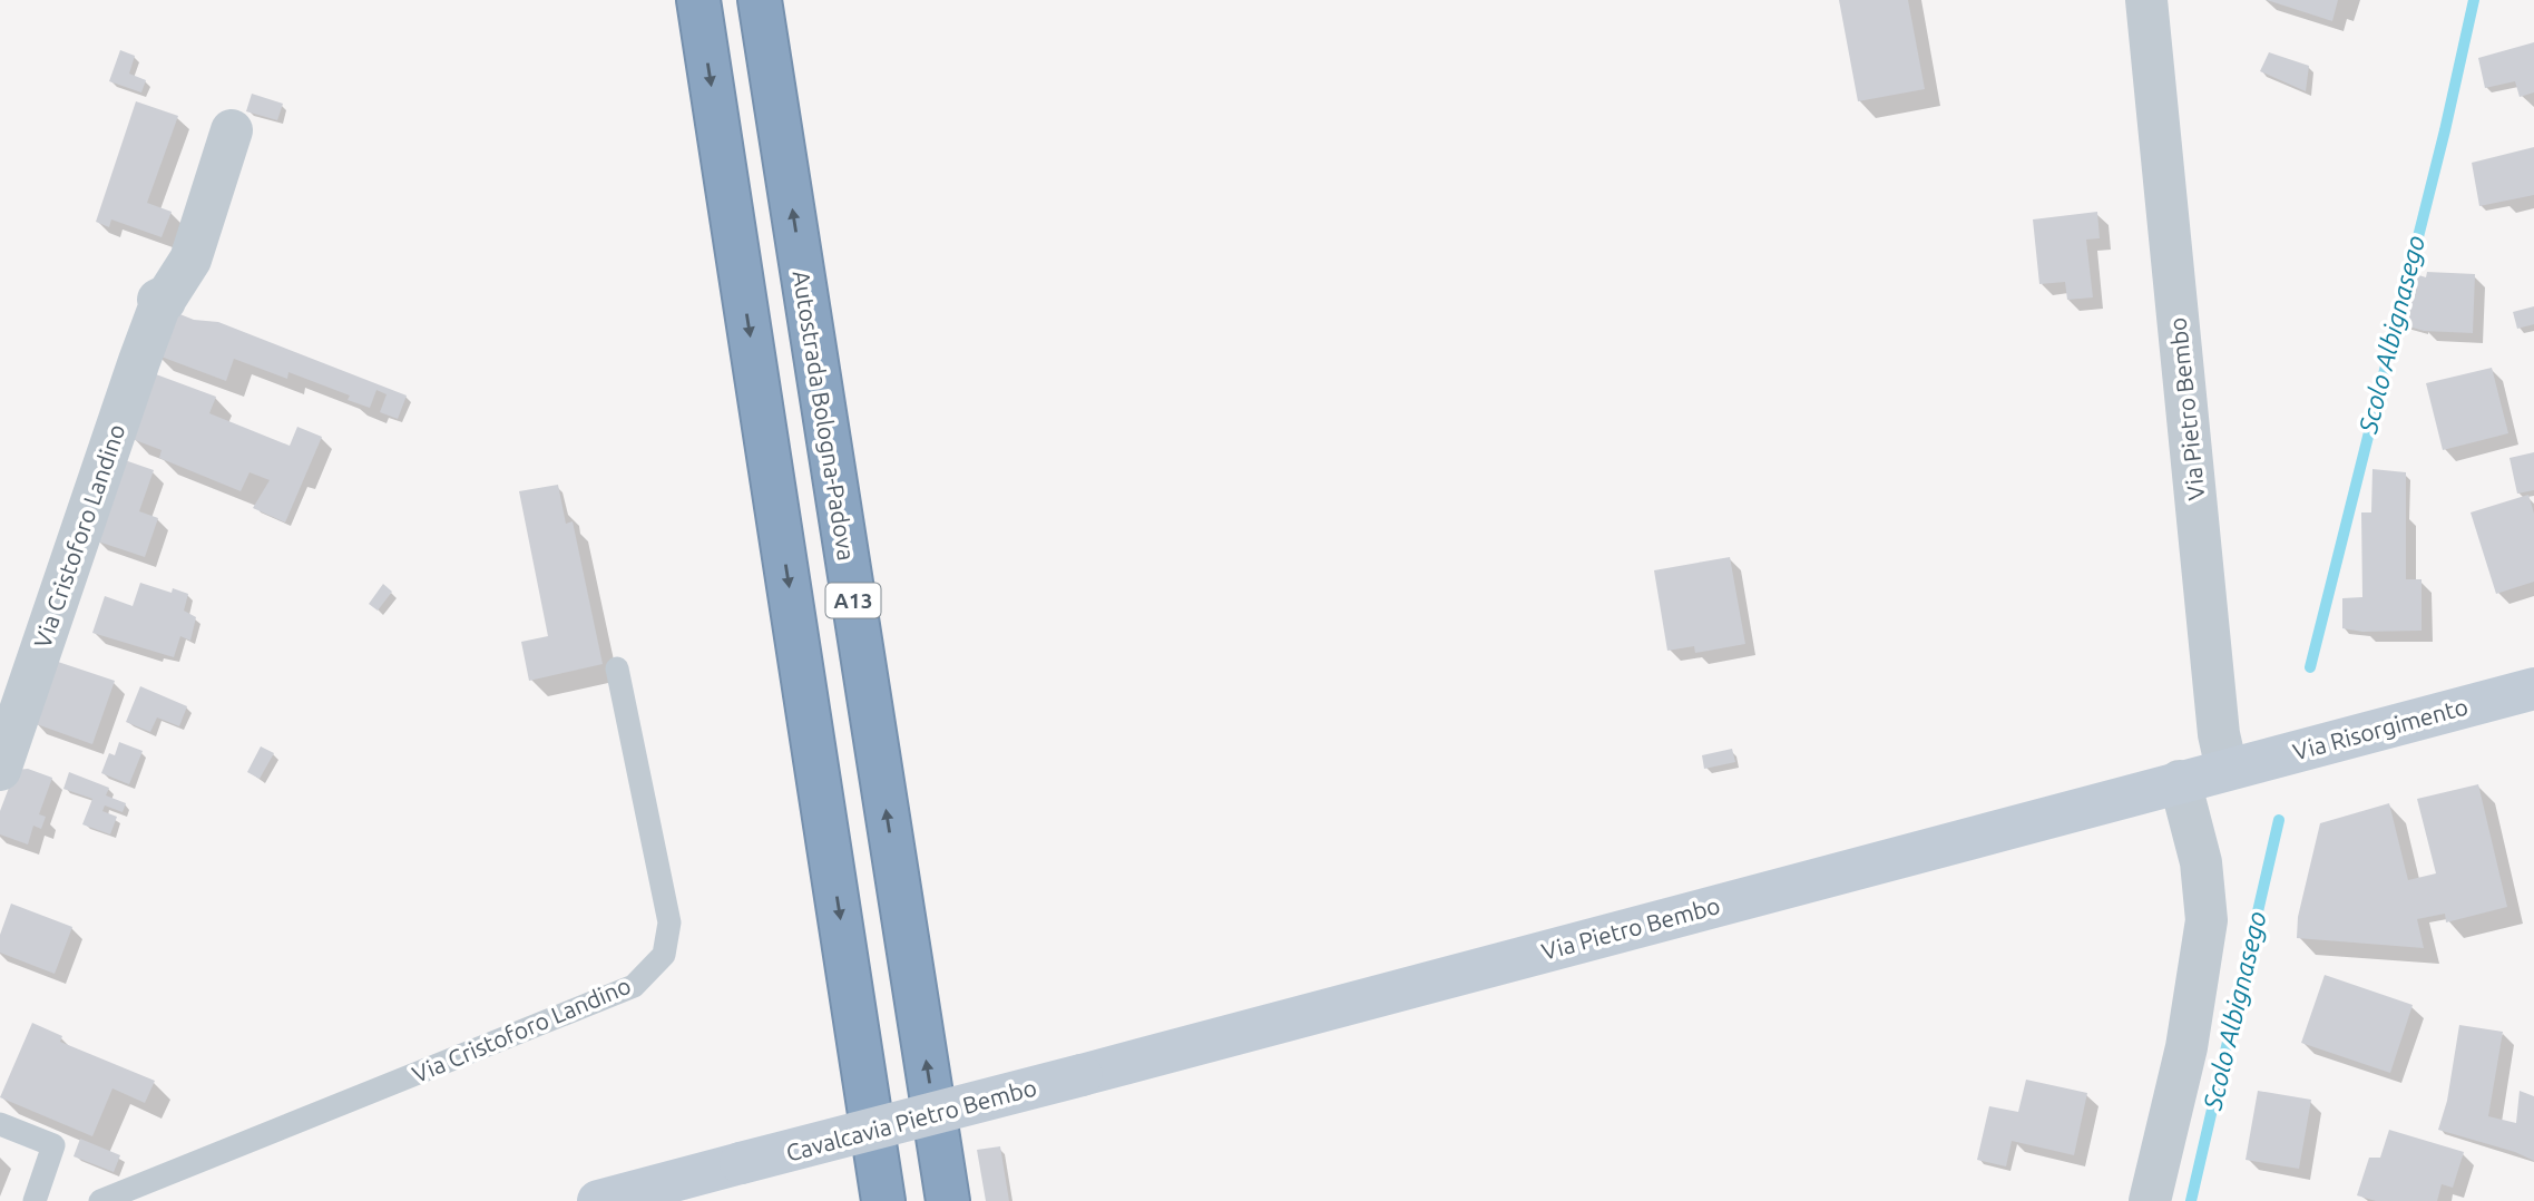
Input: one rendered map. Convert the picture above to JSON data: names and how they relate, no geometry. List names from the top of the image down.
{
  "streets": {
    "highway": ["Autostrada Bologna-Padova", "A13"],
    "main road": ["Via Pietro Bembo", "Via Risorgimento", "Cavalcavia Pietro Bembo"],
    "street": ["Via Cristoforo Landino"]
  },
  "crossings": [
    ["Via Pietro Bembo", "Via Risorgimento"],
    ["Via Pietro Bembo", "Cavalcavia Pietro Bembo"]
  ],
  "water": ["Scolo Albignasego"]
}
